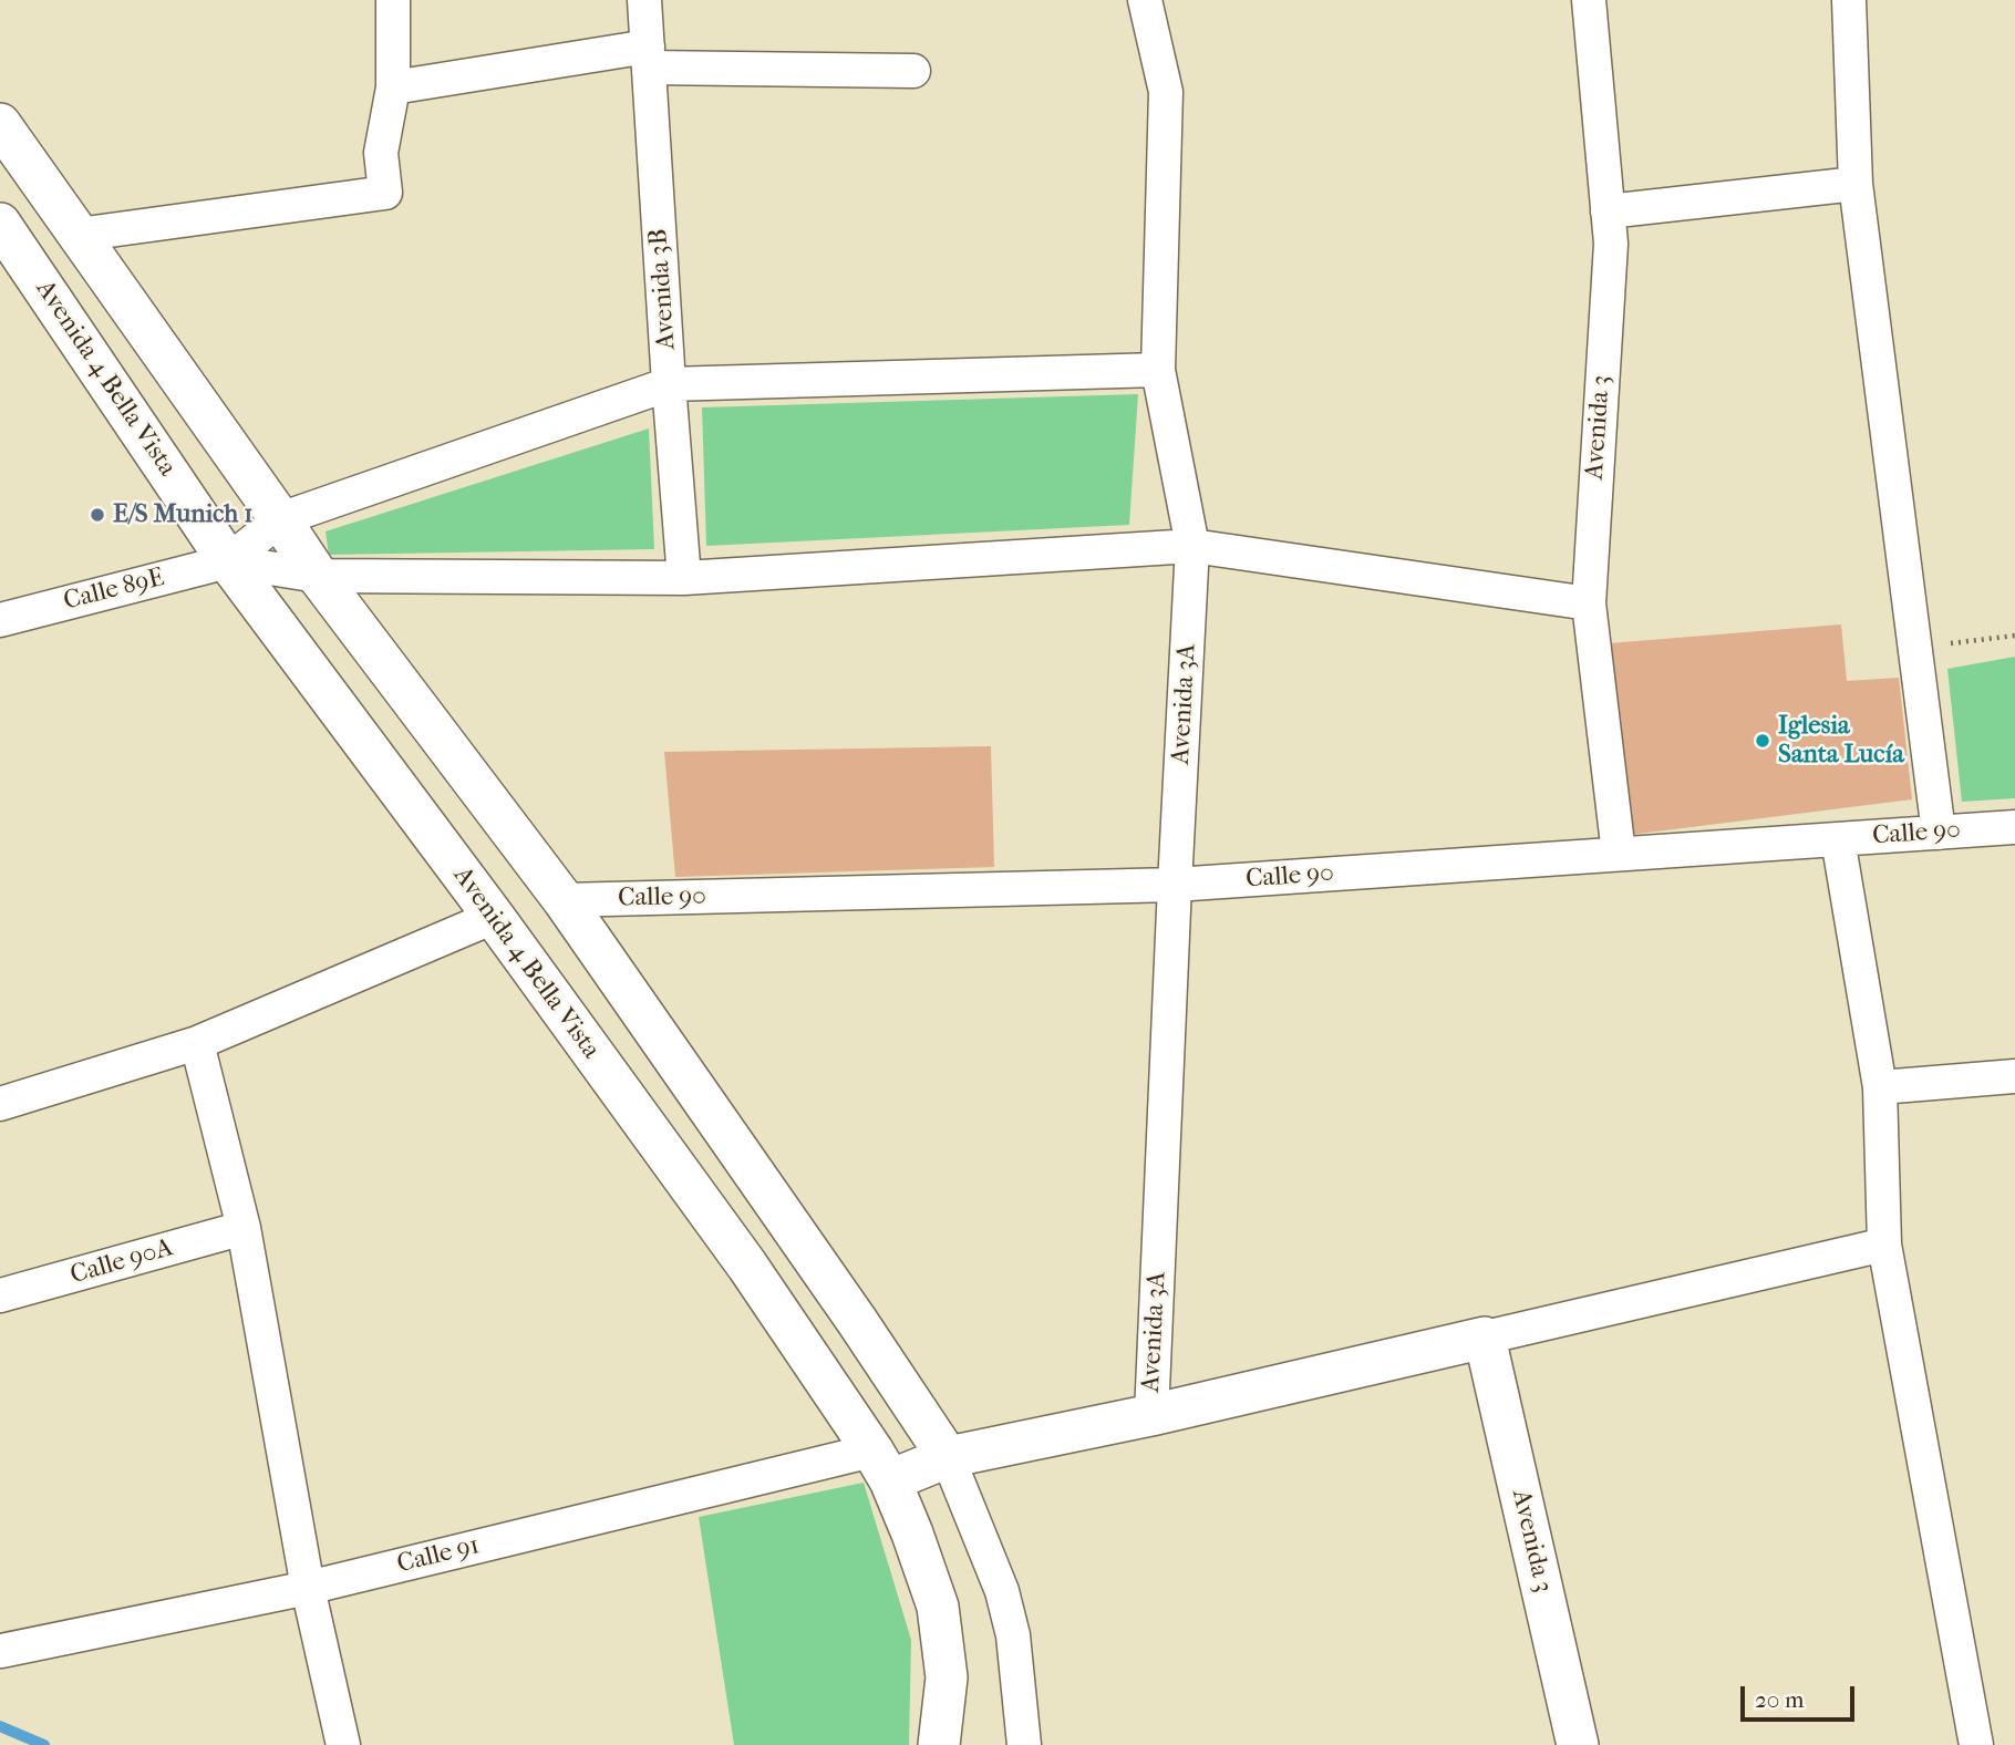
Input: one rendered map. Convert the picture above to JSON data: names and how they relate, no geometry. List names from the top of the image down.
{
  "streets": {
    "street": [
      "Avenida 3B",
      "Avenida 4 Bella Vista",
      "Avenida 3",
      "Calle 89E",
      "Avenida 3A",
      "Calle 90",
      "Calle 90A",
      "Calle 91"
    ]
  },
  "crossings": [
    ["Avenida 4 Bella Vista", "Calle 89E"],
    ["Avenida 4 Bella Vista", "Calle 91"],
    ["Avenida 3", "Calle 90"],
    ["Avenida 3A", "Calle 90"]
  ],
  "places": ["E/S Munich 1", "Iglesia Santa Lucía"],
  "scale_bar": "20 m"
}
